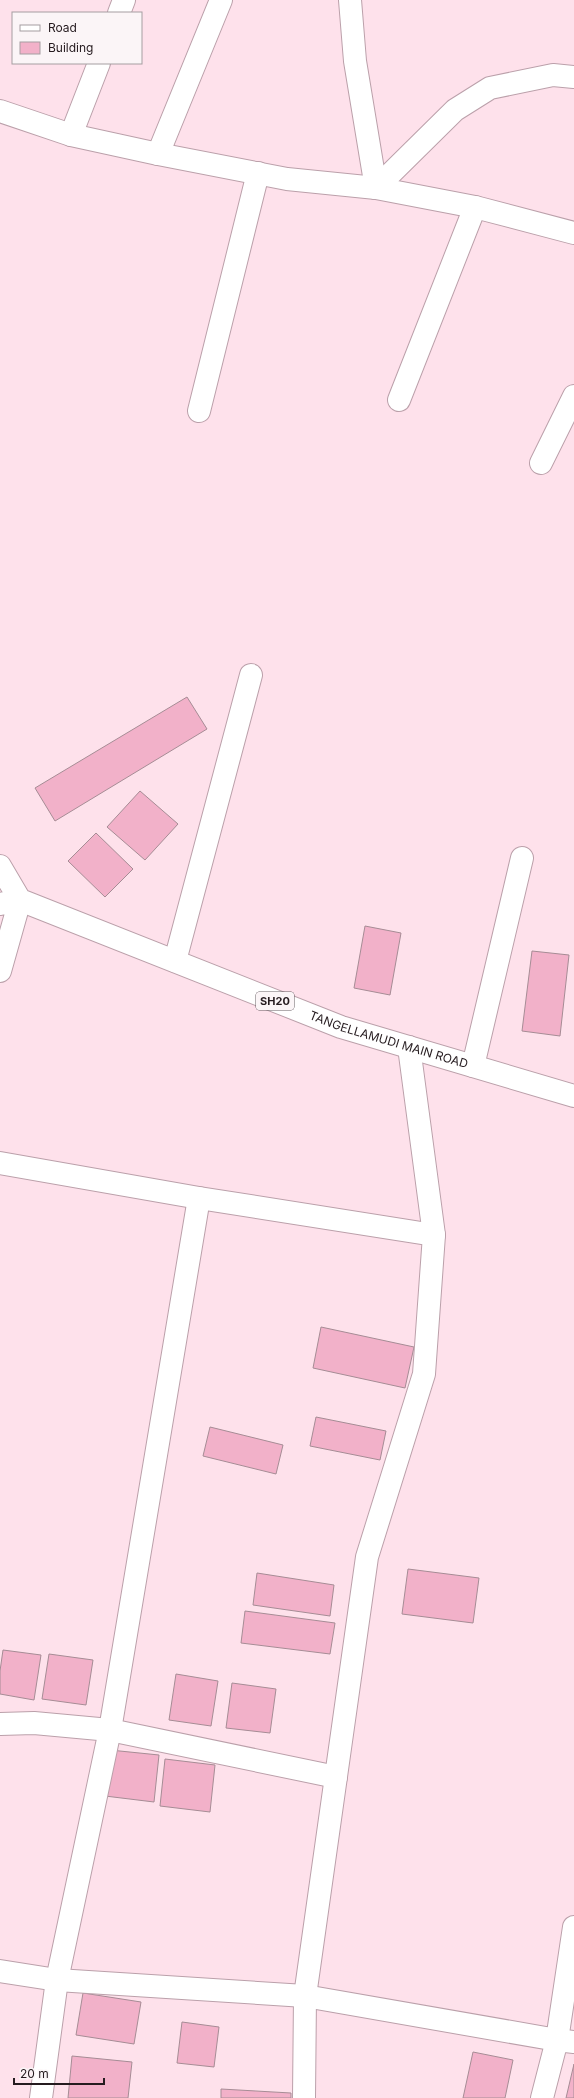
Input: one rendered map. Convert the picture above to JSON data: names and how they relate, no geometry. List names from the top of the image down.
{
  "streets": {
    "street": ["SH20", "TANGELLAMUDI MAIN ROAD"]
  },
  "legend": ["Road", "Building"],
  "scale_bar": "20 m"
}
